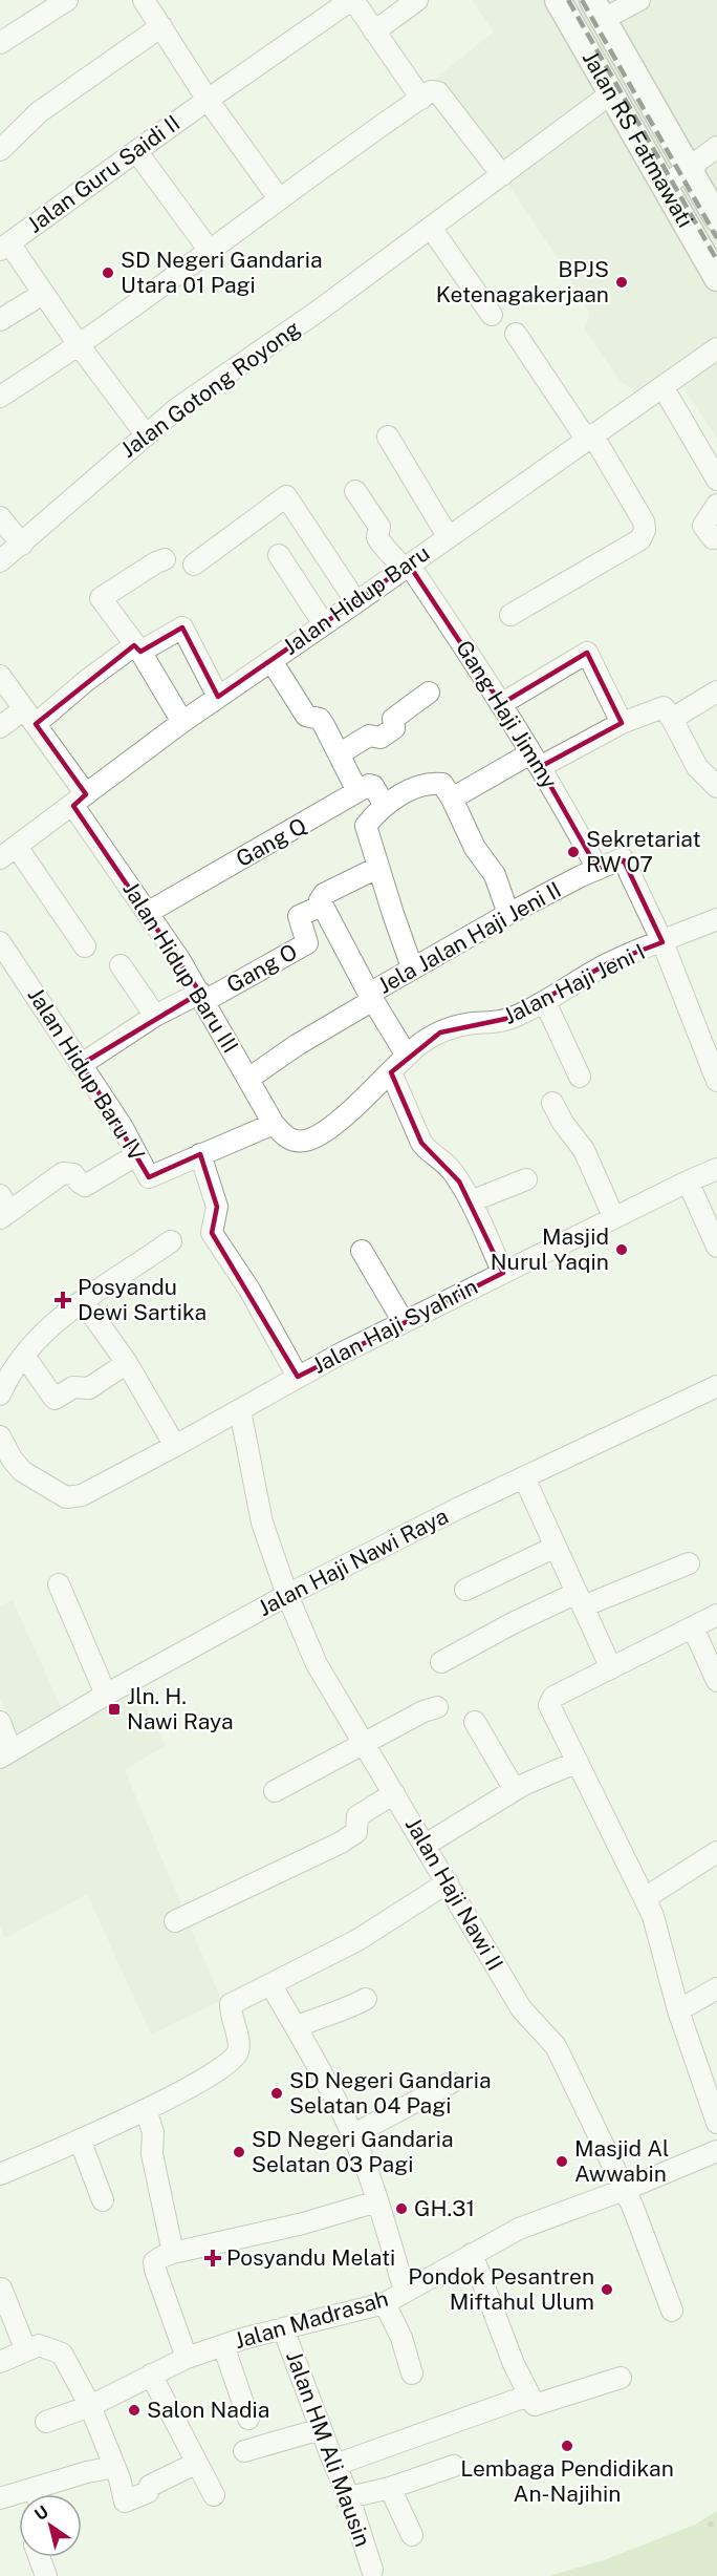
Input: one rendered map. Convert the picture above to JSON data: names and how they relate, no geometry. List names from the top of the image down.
{
  "streets": {
    "main road": ["Jalan RS Fatmawati"],
    "street": [
      "Jalan Guru Saidi II",
      "Jalan Gotong Royong",
      "Jalan Hidup Baru",
      "Gang Haji Jimmy",
      "Gang Q",
      "Jela Jalan Haji Jeni II",
      "Jalan Hidup Baru III",
      "Gang O",
      "Jalan Haji Jeni I",
      "Jalan Hidup Baru IV",
      "Jalan Haji Syahrin",
      "Jalan Haji Nawi Raya",
      "Jalan Haji Nawi II",
      "Jalan Madrasah",
      "Jalan HM Ali Mausin"
    ]
  },
  "crossings": [
    ["Jalan RS Fatmawati", "Jalan Gotong Royong"],
    ["Jalan Hidup Baru", "Gang Haji Jimmy"],
    ["Jalan Hidup Baru", "Jalan Hidup Baru III"],
    ["Gang Haji Jimmy", "Jela Jalan Haji Jeni II"],
    ["Gang Q", "Jalan Hidup Baru III"],
    ["Jela Jalan Haji Jeni II", "Jalan Hidup Baru III"],
    ["Jela Jalan Haji Jeni II", "Jalan Haji Jeni I"],
    ["Jalan Hidup Baru III", "Gang O"],
    ["Jalan Hidup Baru III", "Jalan Haji Jeni I"],
    ["Jalan Haji Nawi Raya", "Jalan Haji Nawi II"],
    ["Jalan Haji Nawi II", "Jalan Madrasah"],
    ["Jalan Madrasah", "Jalan HM Ali Mausin"]
  ],
  "places": {
    "other": [
      "SD Negeri Gandaria Utara 01 Pagi",
      "BPJS Ketenagakerjaan",
      "Sekretariat RW 07",
      "Masjid Nurul Yaqin",
      "SD Negeri Gandaria Selatan 04 Pagi",
      "SD Negeri Gandaria Selatan 03 Pagi",
      "Masjid Al Awwabin",
      "GH.31",
      "Pondok Pesantren Miftahul Ulum",
      "Salon Nadia",
      "Lembaga Pendidikan An-Najihin"
    ],
    "health": ["Posyandu Dewi Sartika", "Posyandu Melati"],
    "transit": ["Jln. H. Nawi Raya"]
  },
  "north": "top left"
}
